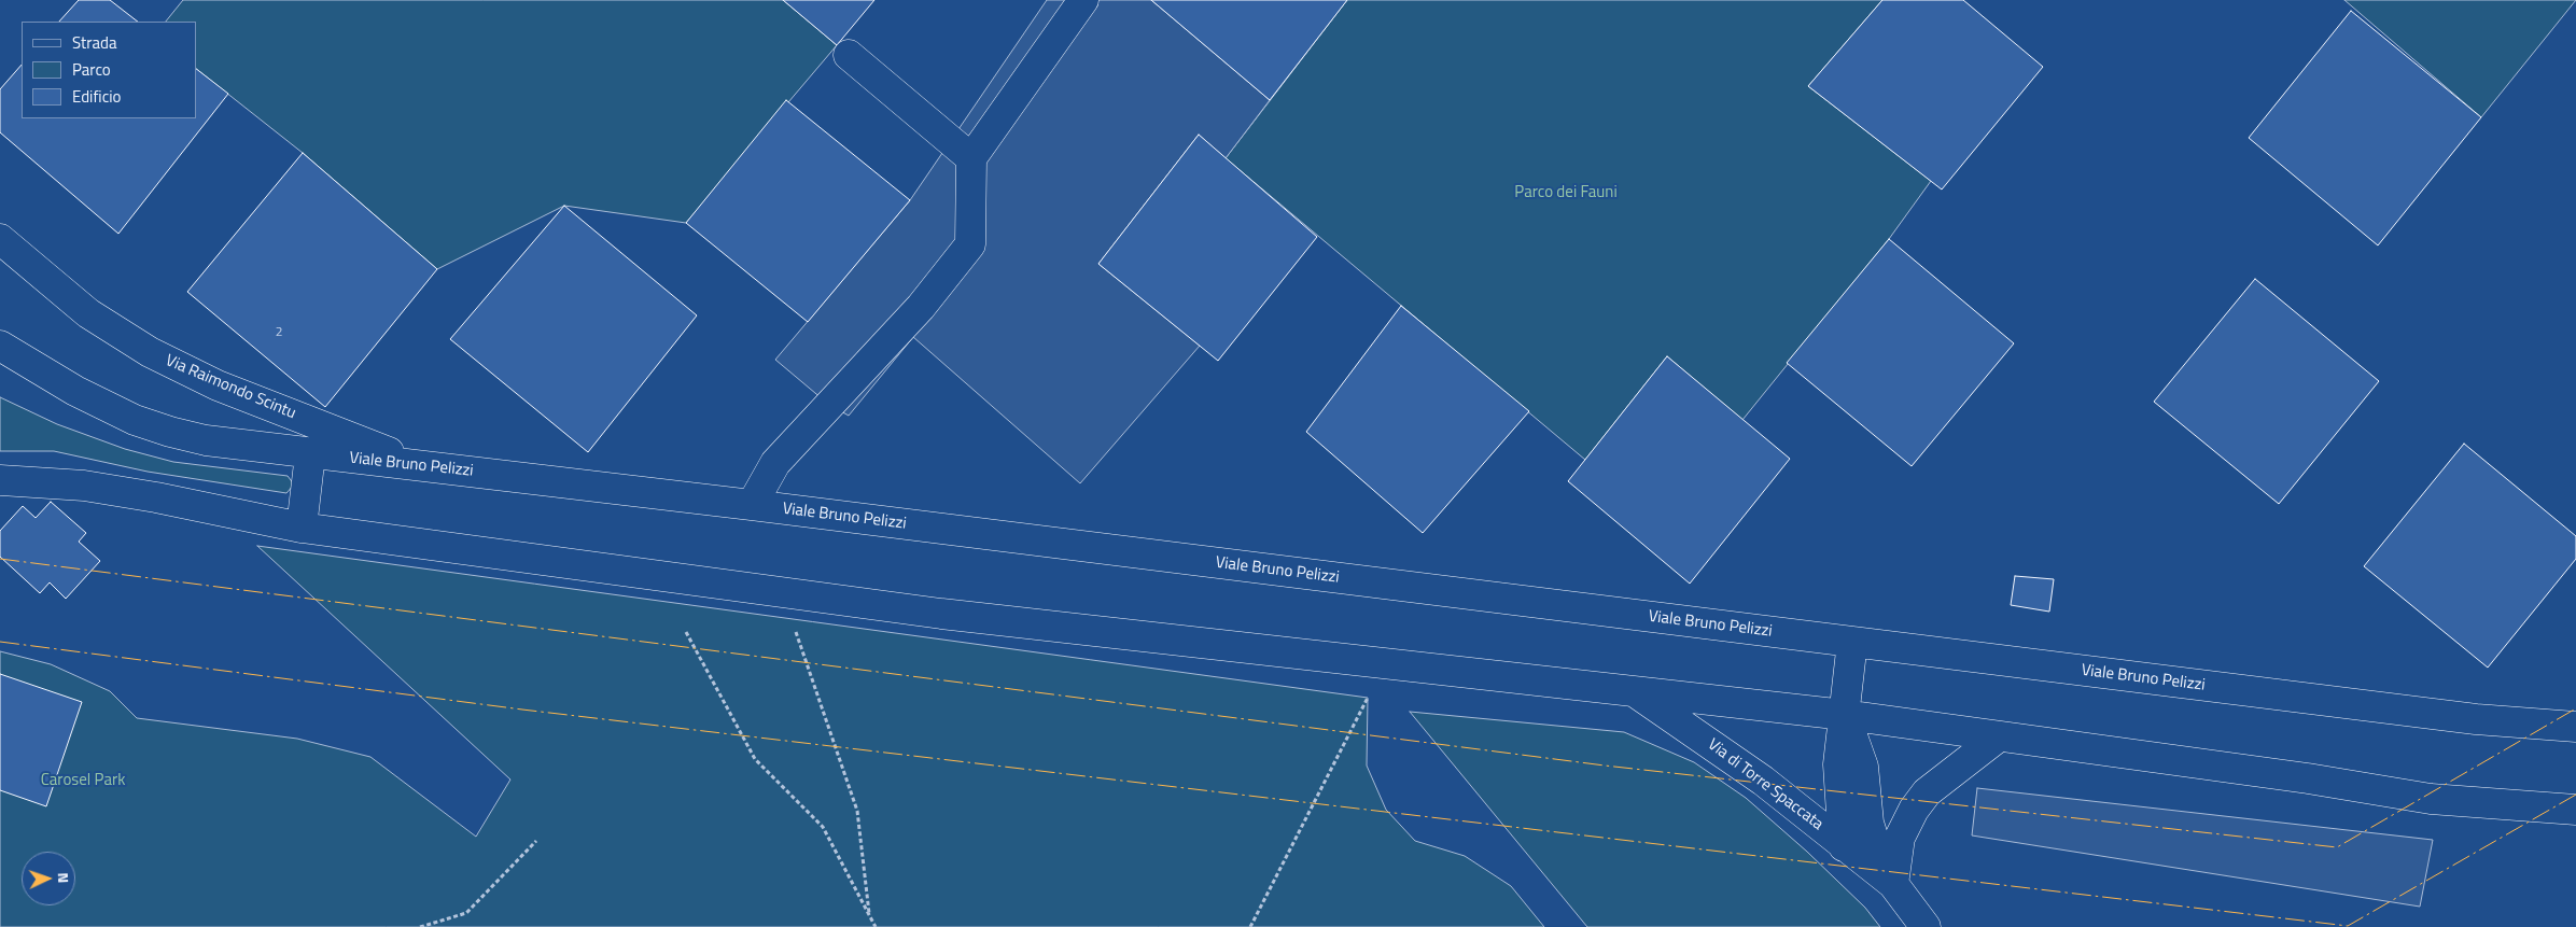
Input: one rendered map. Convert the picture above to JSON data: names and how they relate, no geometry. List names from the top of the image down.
{
  "streets": {
    "street": ["Via Raimondo Scintu", "Viale Bruno Pelizzi", "Via di Torre Spaccata"]
  },
  "crossings": [
    ["Via Raimondo Scintu", "Viale Bruno Pelizzi"],
    ["Viale Bruno Pelizzi", "Via di Torre Spaccata"]
  ],
  "parks": ["Parco dei Fauni", "Carosel Park"],
  "house_numbers": ["2"],
  "legend": ["Strada", "Parco", "Edificio"],
  "north": "right"
}
